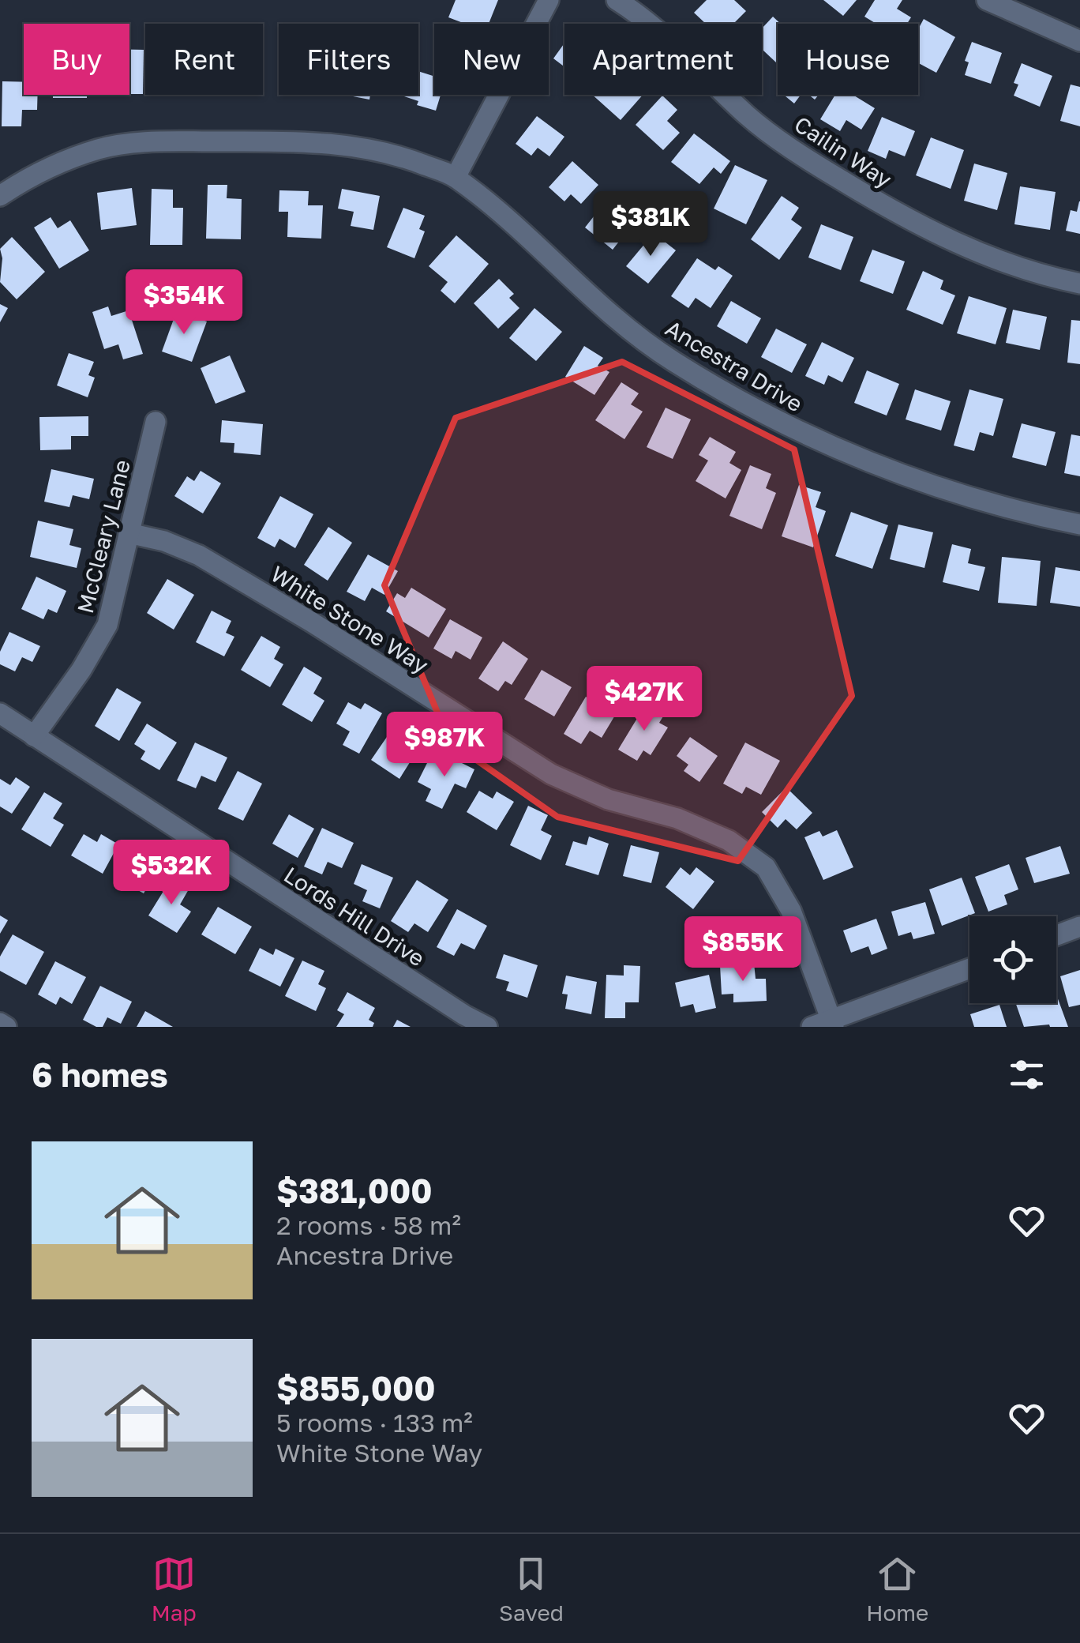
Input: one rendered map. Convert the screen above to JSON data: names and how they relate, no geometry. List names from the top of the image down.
{
  "streets": {
    "street": [
      "Cailin Way",
      "Ancestra Drive",
      "McCleary Lane",
      "White Stone Way",
      "Lords Hill Drive"
    ]
  },
  "crossings": [
    ["McCleary Lane", "White Stone Way"],
    ["McCleary Lane", "Lords Hill Drive"]
  ],
  "page": {
    "chip": [
      "Buy",
      "Rent",
      "Filters",
      "New",
      "Apartment",
      "House"
    ],
    "price": [
      "$381K",
      "$354K",
      "$427K",
      "$987K",
      "$532K",
      "$855K"
    ],
    "heading": "6 homes",
    "list": [
      {
        "name": "$381,000",
        "note": "2 rooms · 58 m² · Ancestra Drive"
      },
      {
        "name": "$855,000",
        "note": "5 rooms · 133 m² · White Stone Way"
      }
    ],
    "tabs": ["Map", "Saved", "Home"]
  }
}
